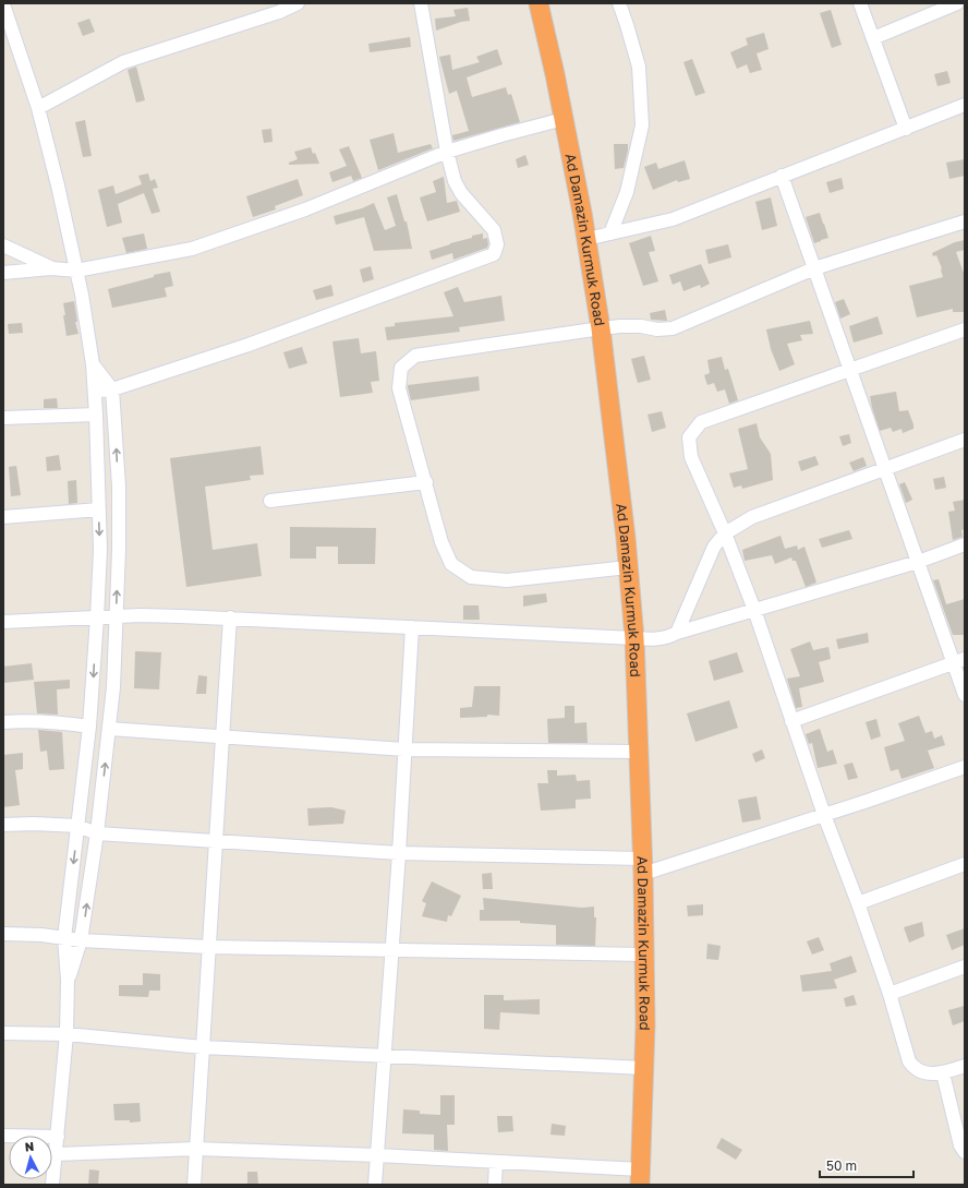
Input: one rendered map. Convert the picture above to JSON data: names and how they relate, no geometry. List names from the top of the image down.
{
  "streets": {
    "highway": ["Ad Damazin Kurmuk Road"]
  },
  "scale_bar": "50 m",
  "north": "top"
}
